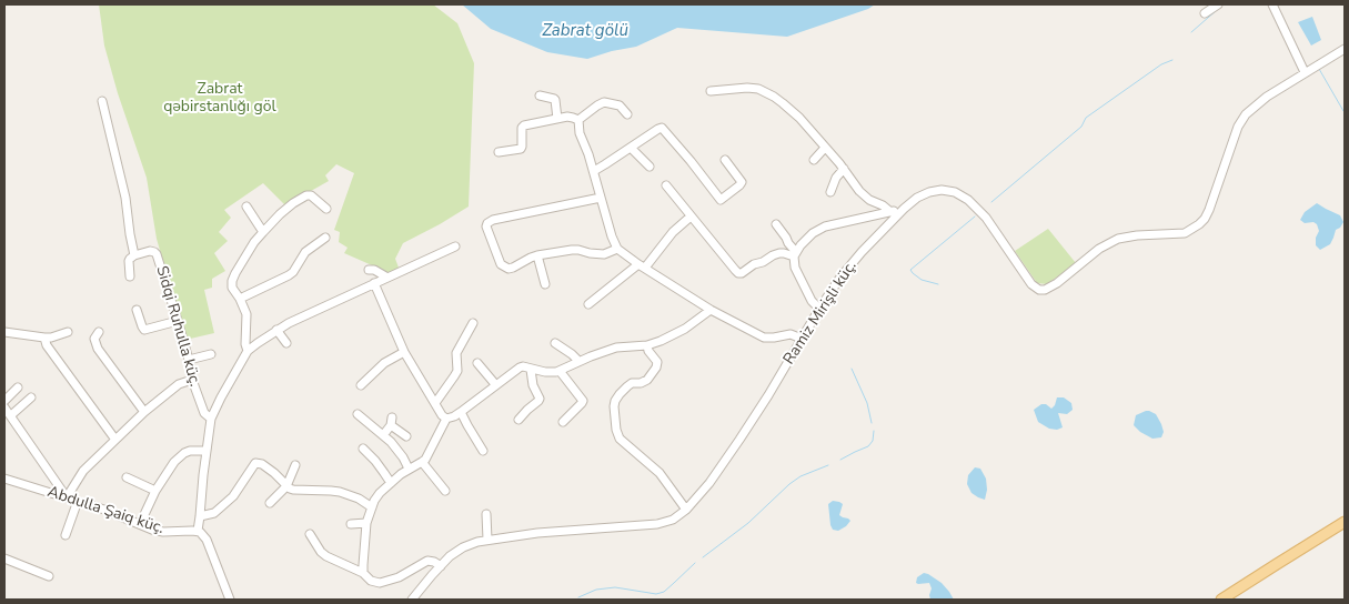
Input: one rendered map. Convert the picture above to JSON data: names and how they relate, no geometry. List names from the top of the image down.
{
  "streets": {
    "street": ["Ramiz Mirişli küç.", "Sidqi Ruhulla küç.", "Abdulla Şaiq küç."]
  },
  "water": ["Zabrat gölü"],
  "parks": ["Zabrat qəbirstanlığı göl"]
}
